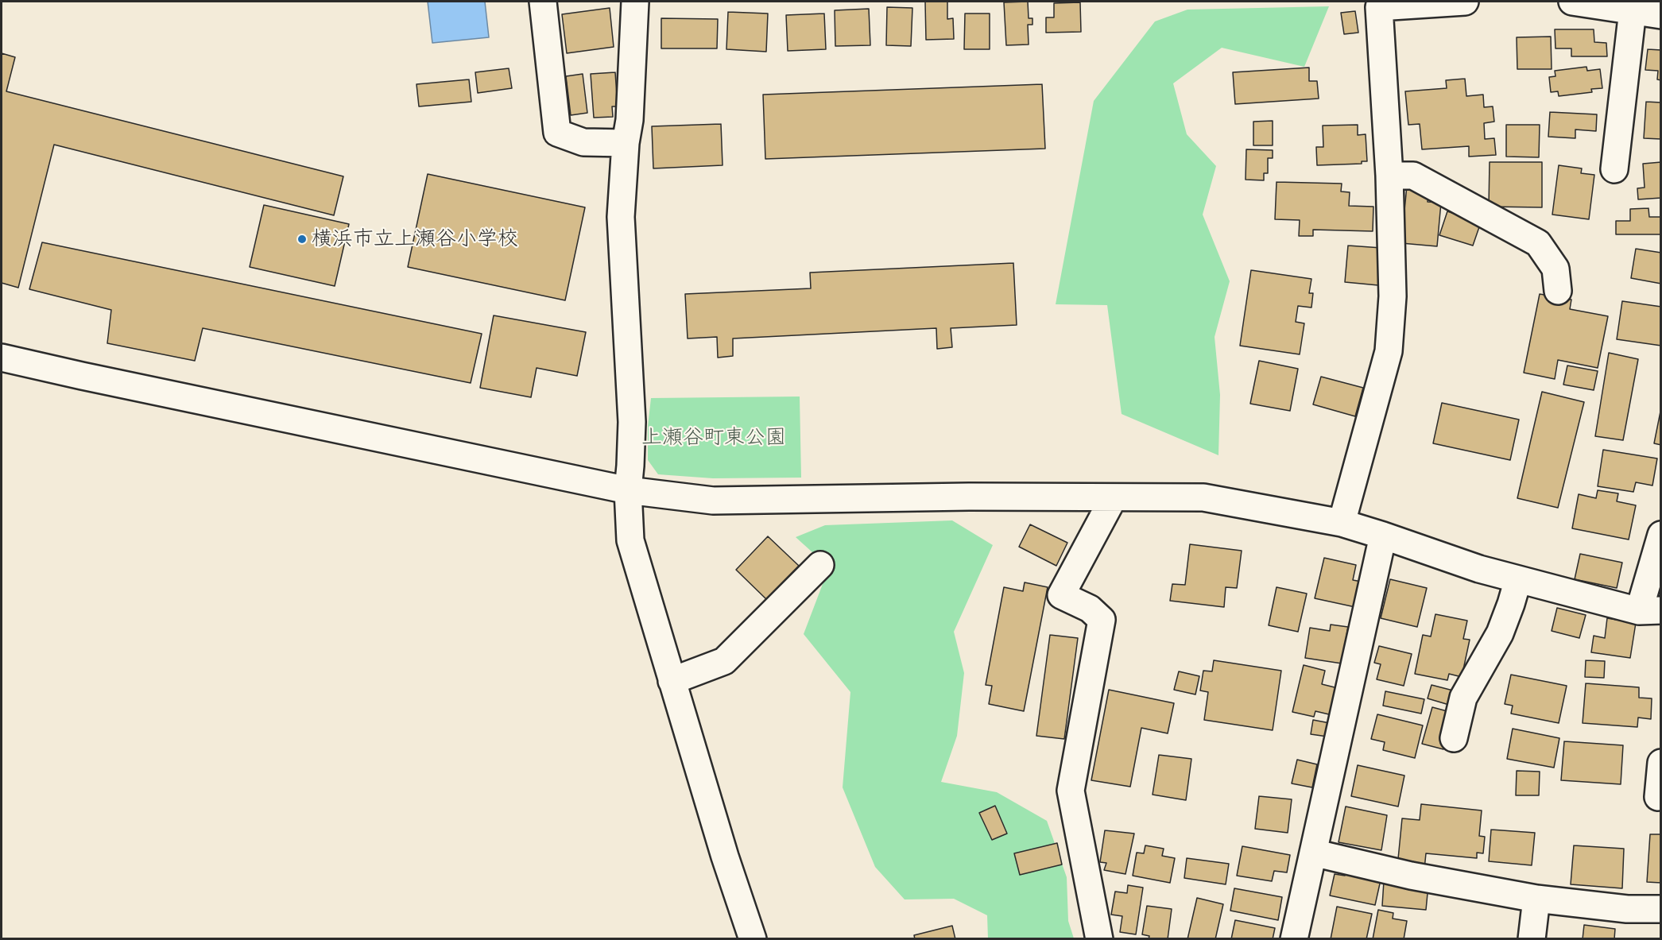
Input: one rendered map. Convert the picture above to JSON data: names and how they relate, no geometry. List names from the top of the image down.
{
  "parks": ["上瀬谷町東公園"],
  "places": ["横浜市立上瀬谷小学校"]
}
